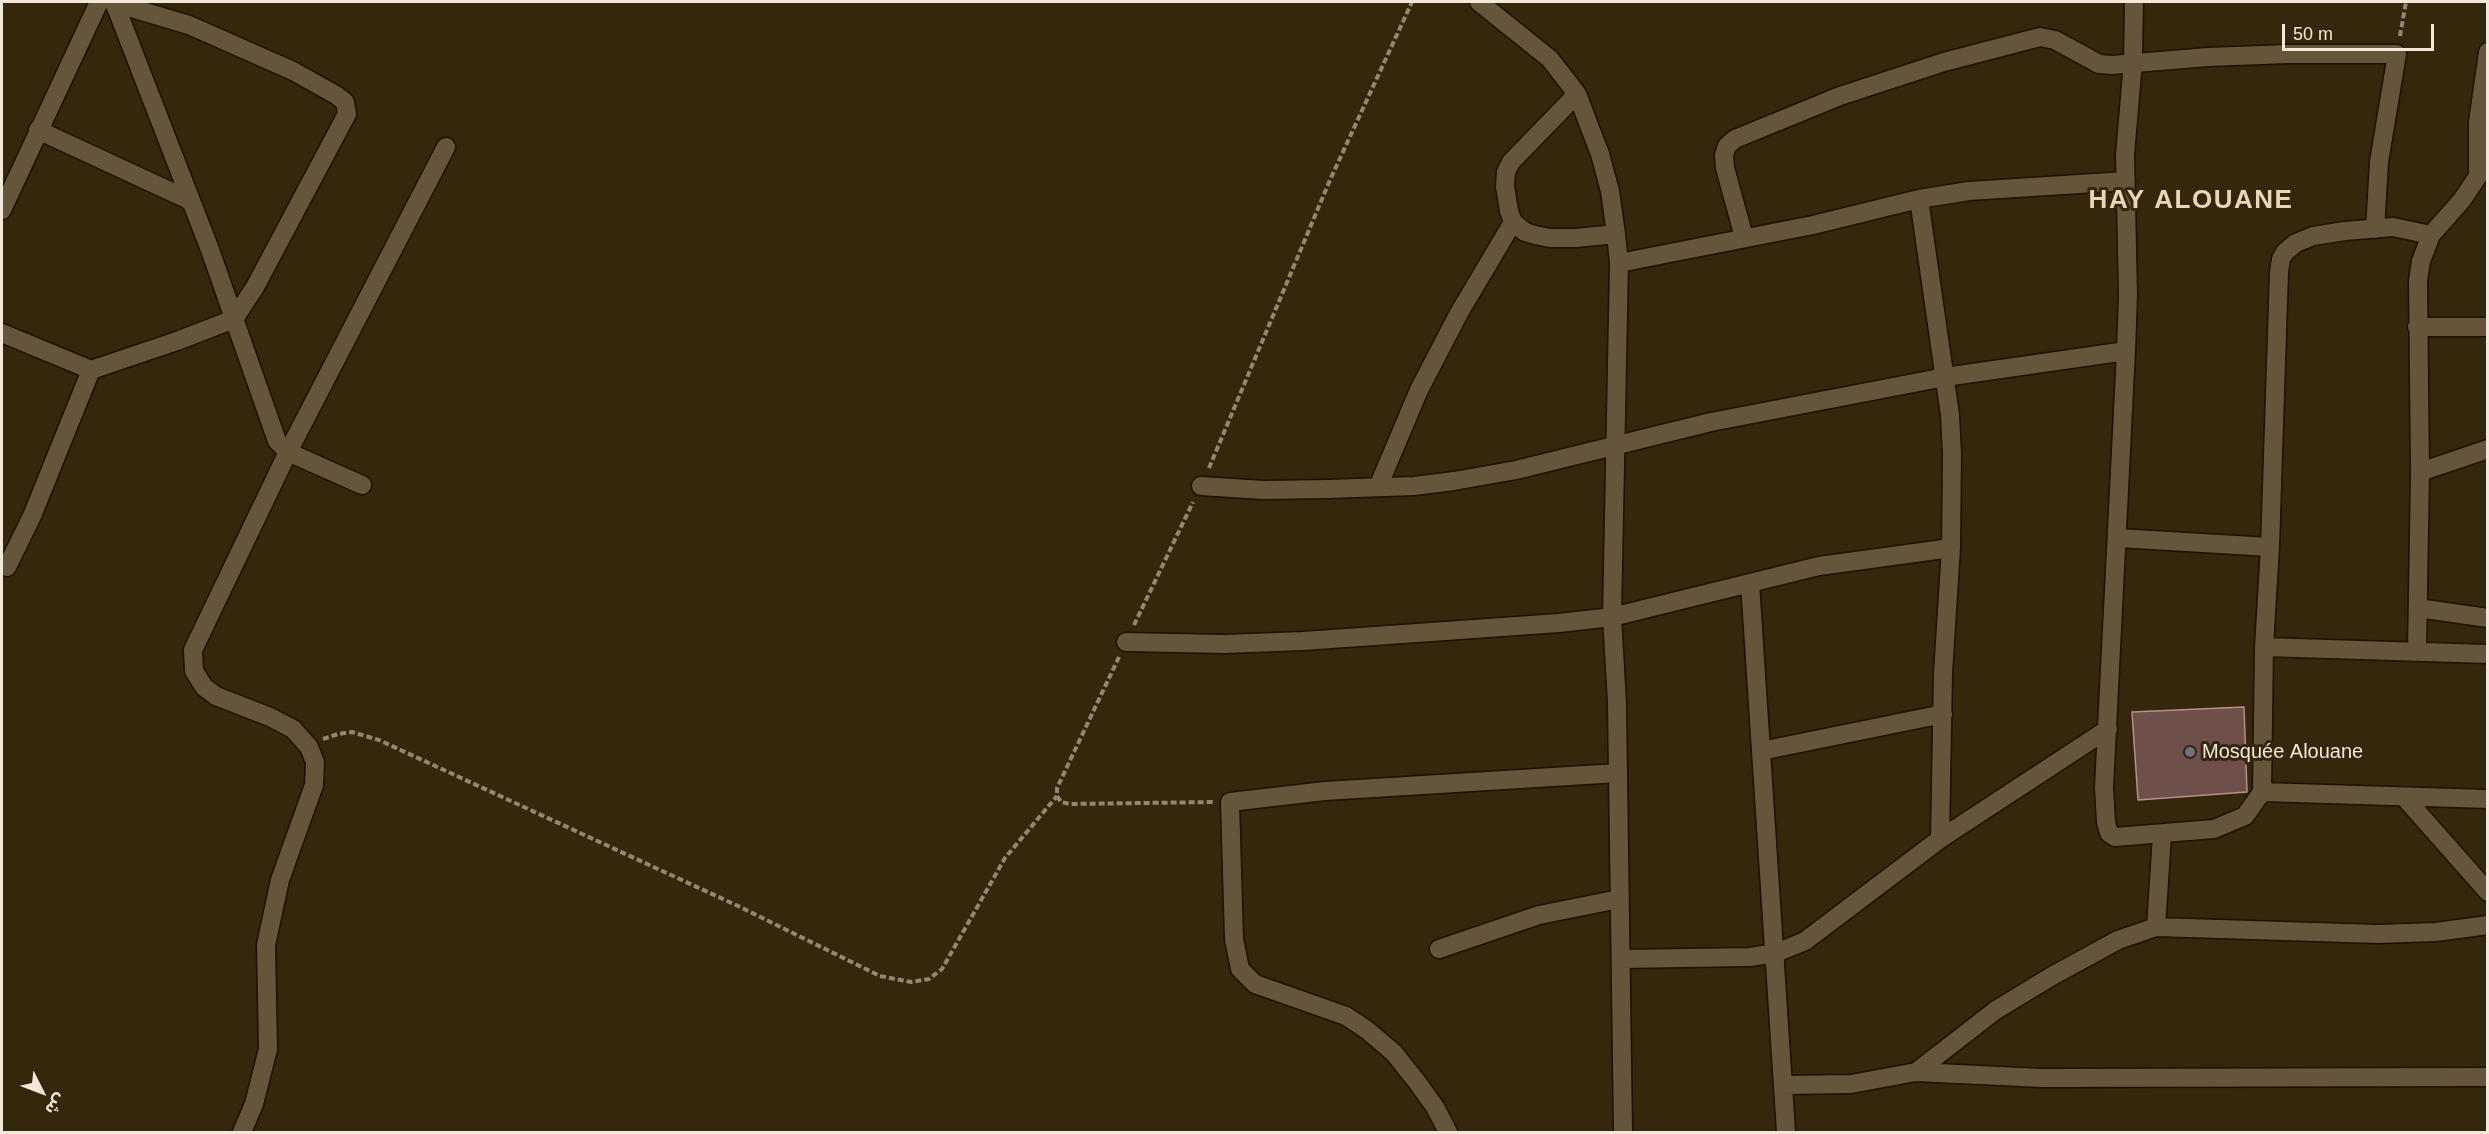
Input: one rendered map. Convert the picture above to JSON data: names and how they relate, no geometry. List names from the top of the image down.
{
  "districts": ["HAY ALOUANE"],
  "places": ["Mosquée Alouane"],
  "scale_bar": "50 m",
  "north": "bottom right"
}
